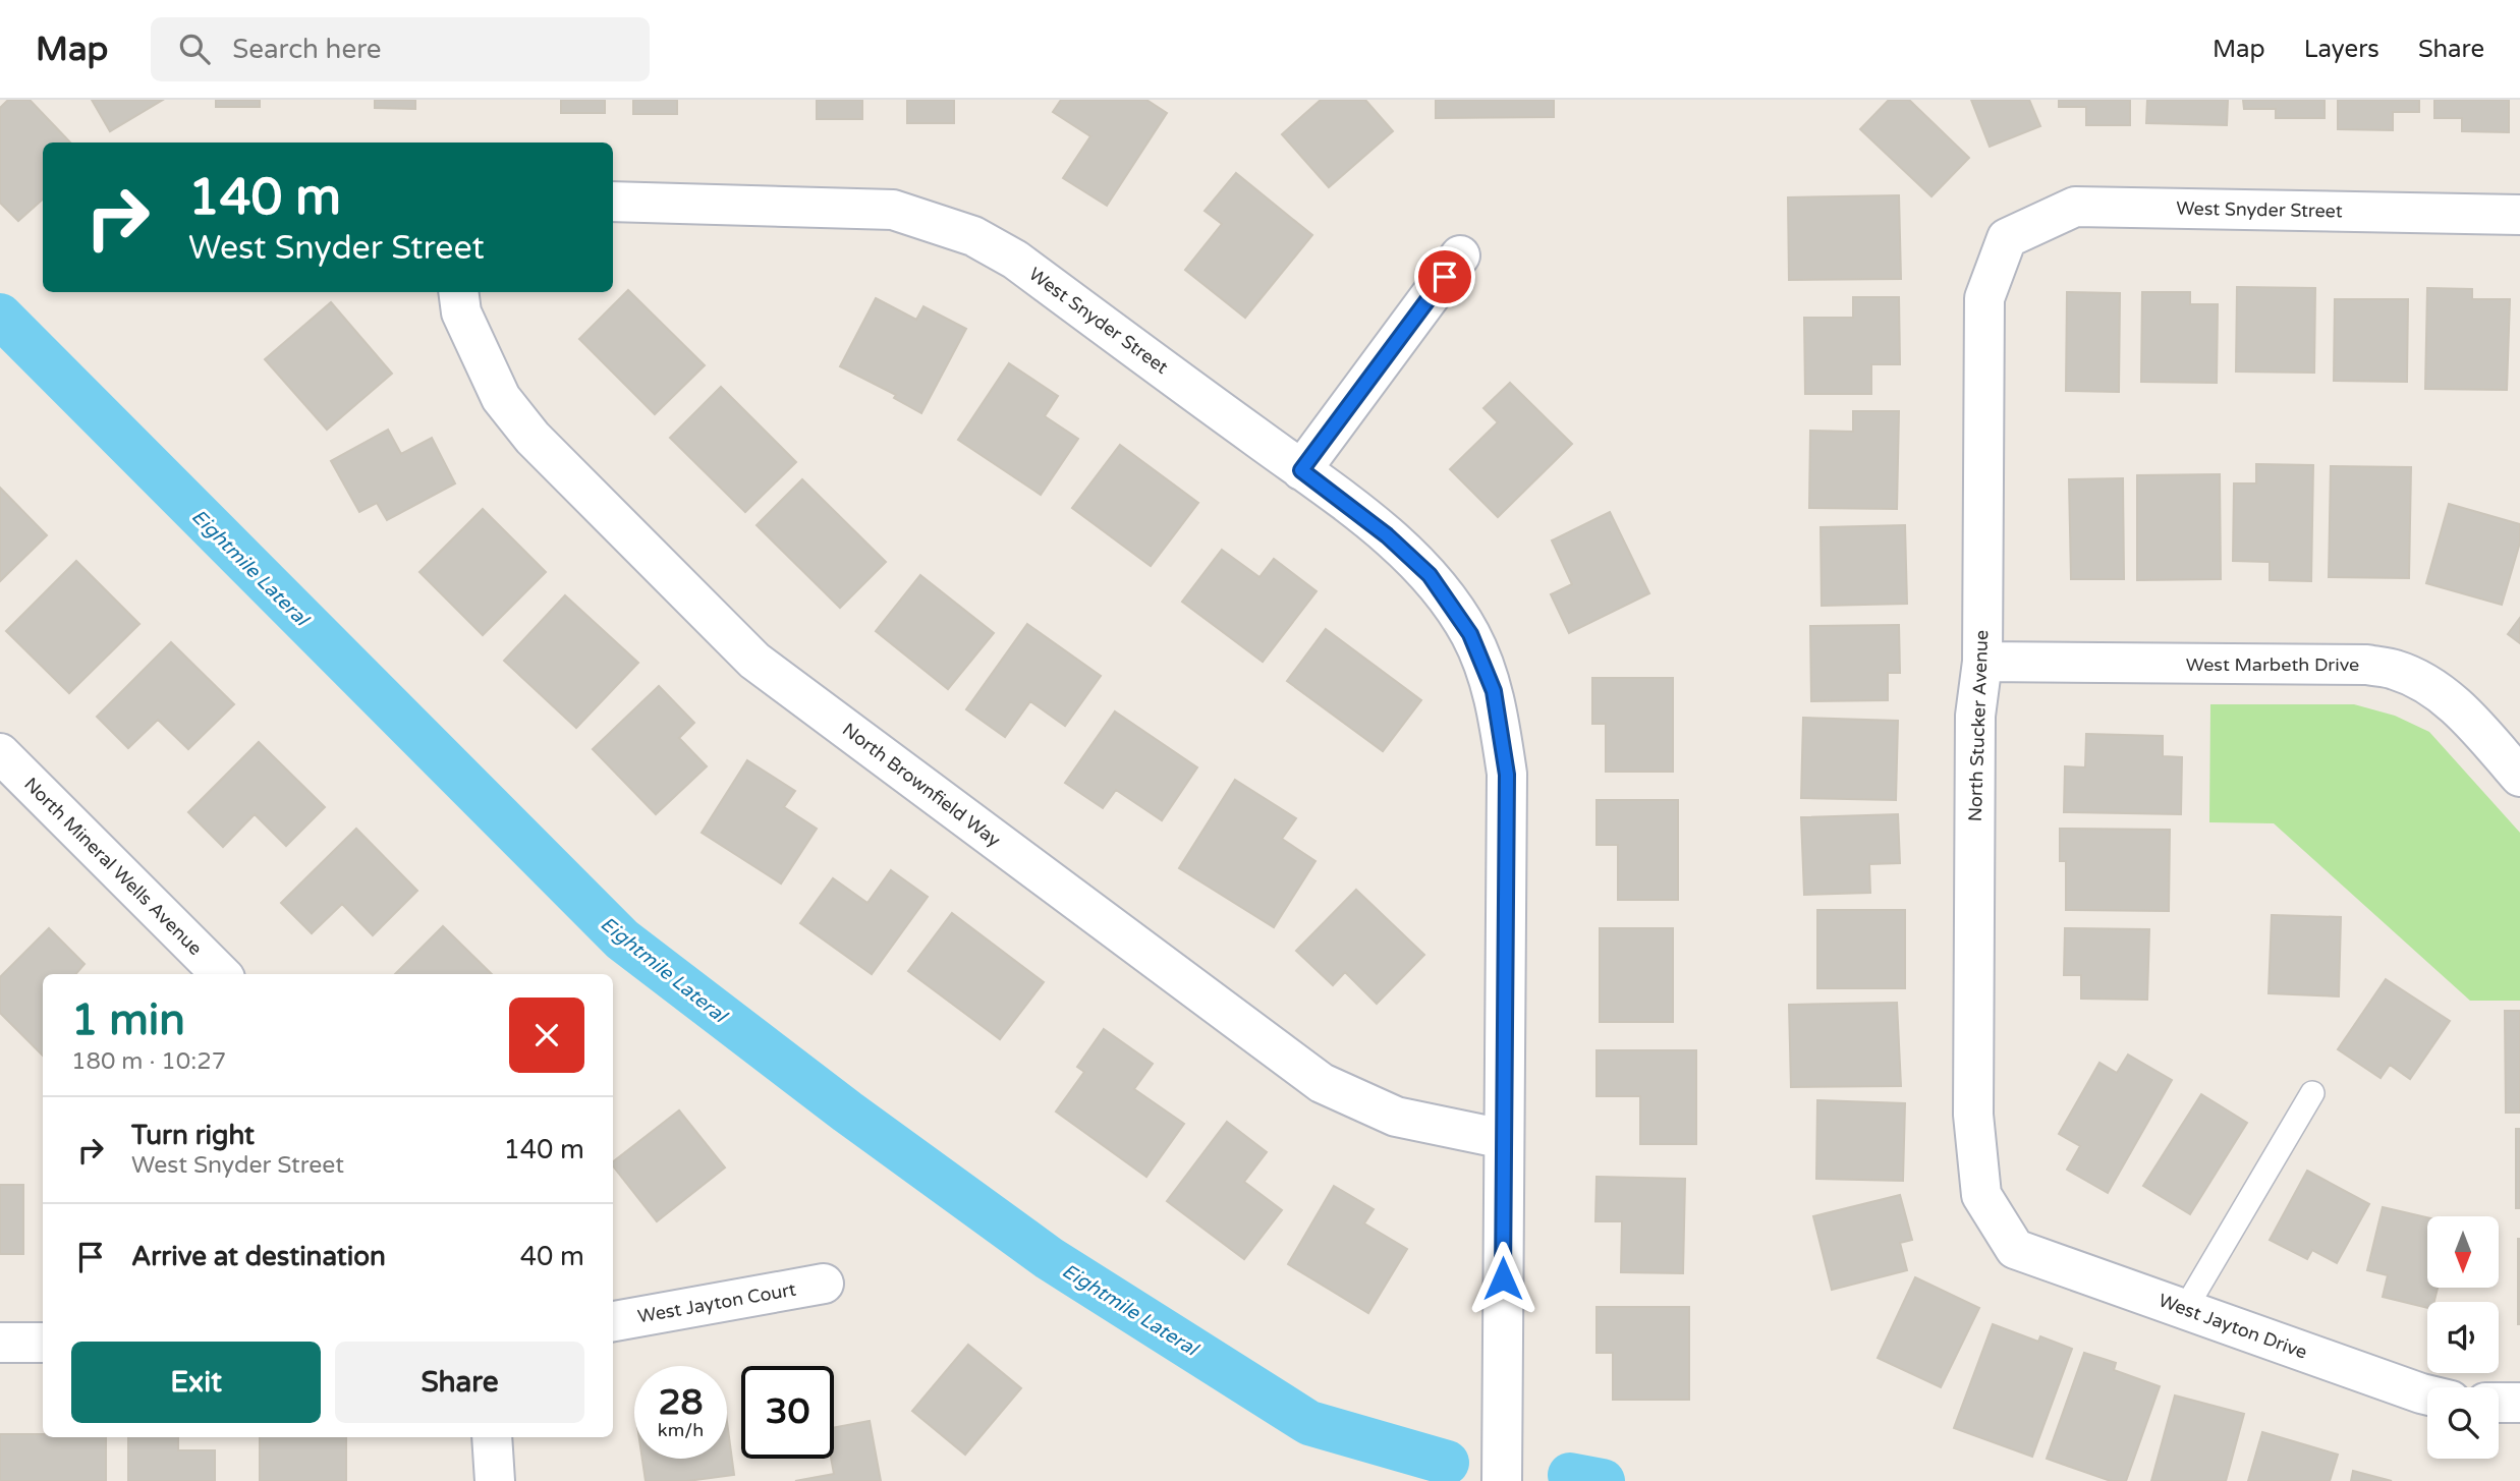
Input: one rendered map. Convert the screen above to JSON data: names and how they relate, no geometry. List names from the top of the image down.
{
  "streets": {
    "street": [
      "West Snyder Street",
      "West Marbeth Drive",
      "North Stucker Avenue",
      "North Brownfield Way",
      "North Mineral Wells Avenue",
      "West Jayton Court",
      "West Jayton Drive"
    ]
  },
  "crossings": [
    ["West Snyder Street", "North Stucker Avenue"],
    ["West Snyder Street", "North Brownfield Way"],
    ["West Marbeth Drive", "North Stucker Avenue"],
    ["North Stucker Avenue", "West Jayton Drive"]
  ],
  "water": ["Eightmile Lateral"],
  "north": "bottom",
  "page": {
    "header": "Map",
    "search": "Search here",
    "nav": ["Map", "Layers", "Share"],
    "turn": ["140 m", "West Snyder Street"],
    "heading": ["1 min", "180 m · 10:27"],
    "list": [
      {
        "name": "Turn right",
        "note": "West Snyder Street",
        "value": "140 m"
      },
      {
        "name": "Arrive at destination",
        "value": "40 m"
      }
    ],
    "buttons": ["Exit", "Share"],
    "speed": "28 km/h",
    "limit": "30"
  }
}
